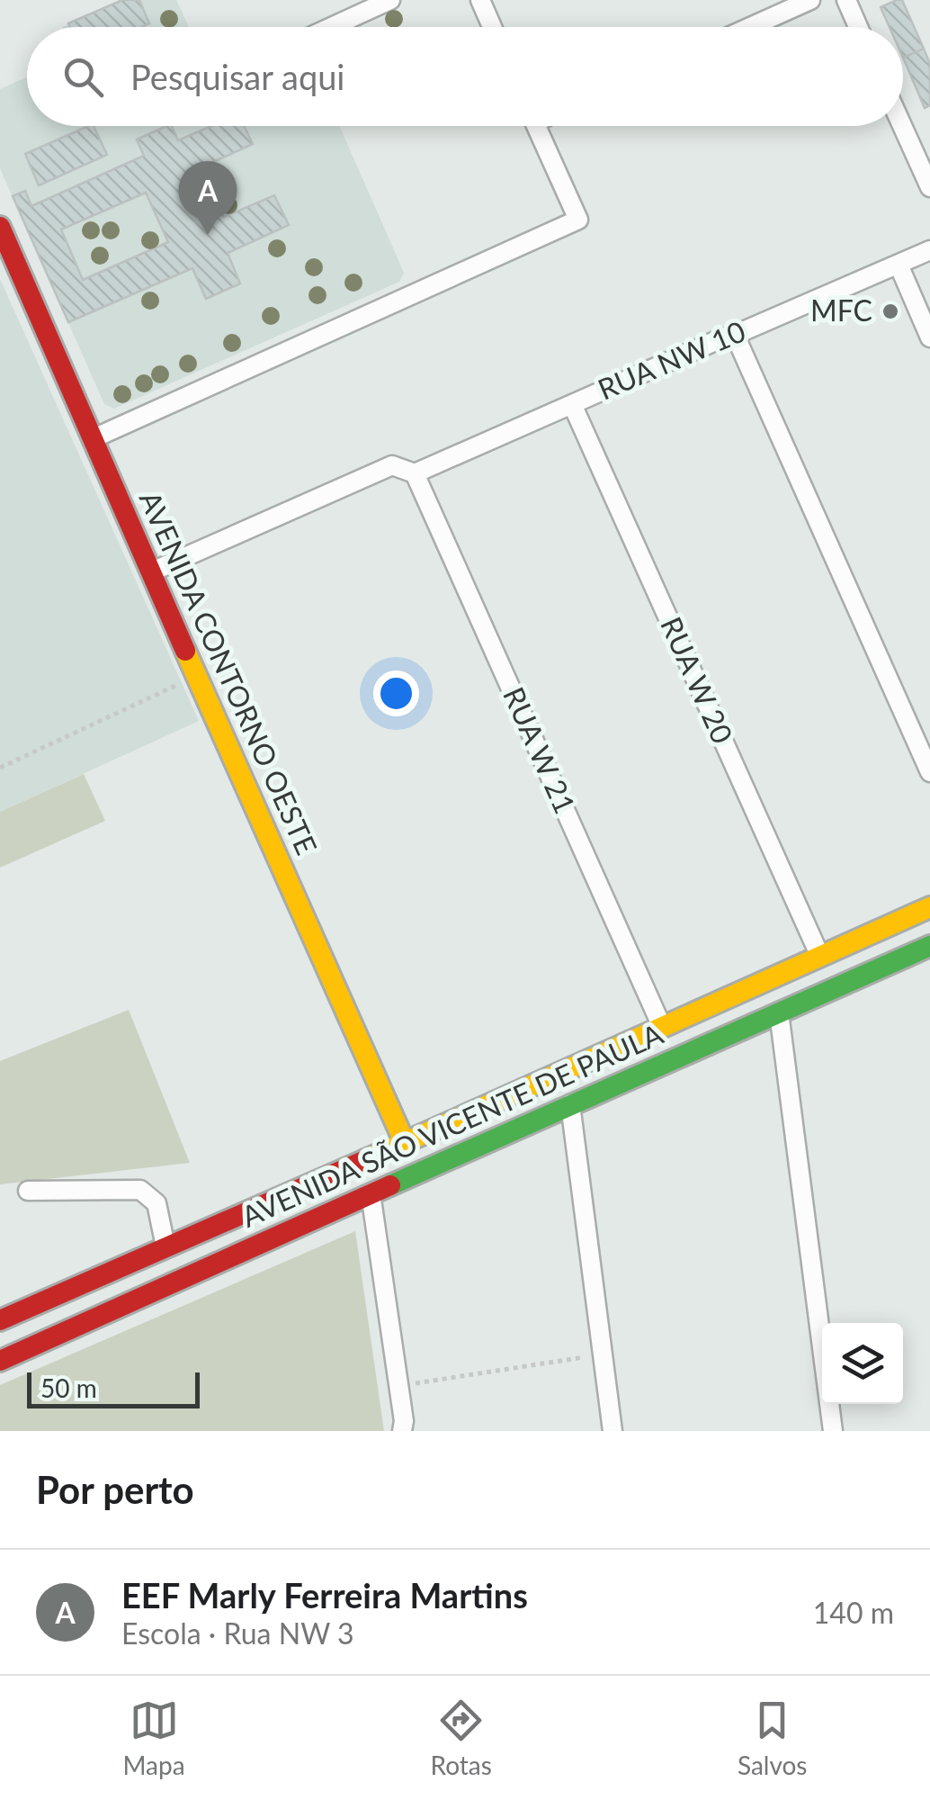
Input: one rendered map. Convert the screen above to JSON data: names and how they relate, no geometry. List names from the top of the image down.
{
  "streets": {
    "main road": ["AVENIDA CONTORNO OESTE", "AVENIDA SÃO VICENTE DE PAULA"],
    "street": ["RUA NW 10", "RUA W 20", "RUA W 21"]
  },
  "crossings": [
    ["RUA NW 10", "RUA W 20"],
    ["RUA NW 10", "RUA W 21"],
    ["AVENIDA CONTORNO OESTE", "AVENIDA SÃO VICENTE DE PAULA"],
    ["RUA W 20", "AVENIDA SÃO VICENTE DE PAULA"],
    ["RUA W 21", "AVENIDA SÃO VICENTE DE PAULA"]
  ],
  "places": ["MFC"],
  "scale_bar": "50 m",
  "page": {
    "search": "Pesquisar aqui",
    "pins": "A",
    "scale": "50 m",
    "heading": "Por perto",
    "list": [
      {
        "mark": "A",
        "name": "EEF Marly Ferreira Martins",
        "note": "Escola · Rua NW 3",
        "value": "140 m"
      }
    ],
    "nav": ["Mapa", "Rotas", "Salvos"]
  }
}
